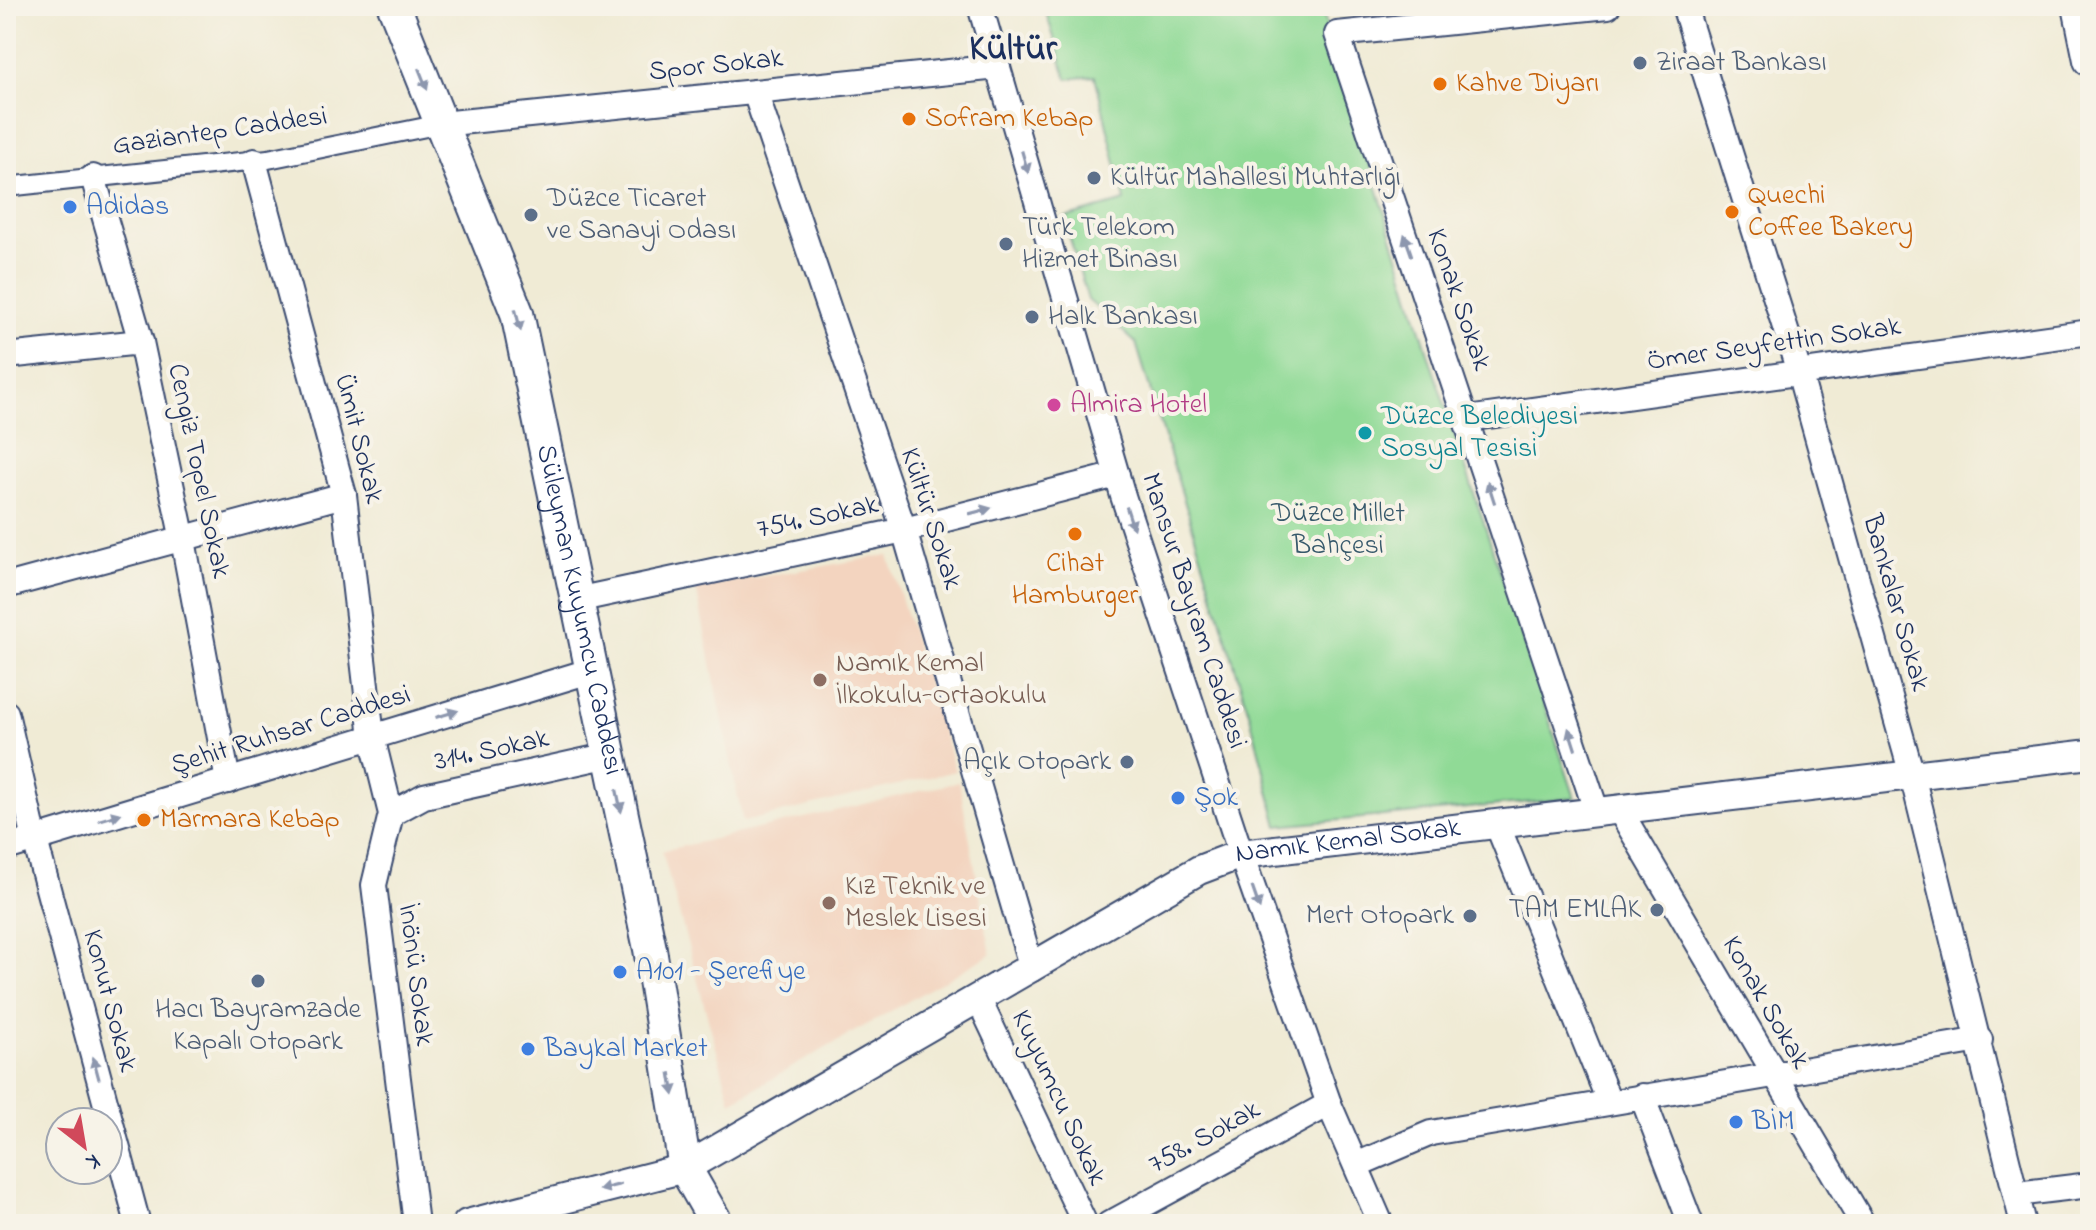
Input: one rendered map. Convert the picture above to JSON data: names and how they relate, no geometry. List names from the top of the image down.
{
  "streets": {
    "main road": ["Süleyman Kuyumcu Caddesi"],
    "street": [
      "Spor Sokak",
      "Gaziantep Caddesi",
      "Konak Sokak",
      "Ömer Seyfettin Sokak",
      "Ümit Sokak",
      "Cengiz Topel Sokak",
      "754. Sokak",
      "Kültür Sokak",
      "Bankalar Sokak",
      "Mansur Bayram Caddesi",
      "Şehit Ruhsar Caddesi",
      "314. Sokak",
      "Namık Kemal Sokak",
      "İnönü Sokak",
      "Konut Sokak",
      "Kuyumcu Sokak",
      "758. Sokak"
    ]
  },
  "crossings": [
    ["Spor Sokak", "Gaziantep Caddesi"],
    ["Spor Sokak", "Kültür Sokak"],
    ["Spor Sokak", "Süleyman Kuyumcu Caddesi"],
    ["Spor Sokak", "Mansur Bayram Caddesi"],
    ["Gaziantep Caddesi", "Ümit Sokak"],
    ["Gaziantep Caddesi", "Cengiz Topel Sokak"],
    ["Gaziantep Caddesi", "Süleyman Kuyumcu Caddesi"],
    ["Konak Sokak", "Ömer Seyfettin Sokak"],
    ["Konak Sokak", "Namık Kemal Sokak"],
    ["Ömer Seyfettin Sokak", "Bankalar Sokak"],
    ["Ümit Sokak", "Şehit Ruhsar Caddesi"],
    ["Ümit Sokak", "İnönü Sokak"],
    ["Cengiz Topel Sokak", "Şehit Ruhsar Caddesi"],
    ["754. Sokak", "Kültür Sokak"],
    ["754. Sokak", "Süleyman Kuyumcu Caddesi"],
    ["754. Sokak", "Mansur Bayram Caddesi"],
    ["Kültür Sokak", "Namık Kemal Sokak"],
    ["Bankalar Sokak", "Namık Kemal Sokak"],
    ["Süleyman Kuyumcu Caddesi", "Şehit Ruhsar Caddesi"],
    ["Süleyman Kuyumcu Caddesi", "314. Sokak"],
    ["Süleyman Kuyumcu Caddesi", "Namık Kemal Sokak"],
    ["Mansur Bayram Caddesi", "Namık Kemal Sokak"],
    ["Mansur Bayram Caddesi", "758. Sokak"],
    ["Şehit Ruhsar Caddesi", "İnönü Sokak"],
    ["Şehit Ruhsar Caddesi", "Konut Sokak"],
    ["314. Sokak", "İnönü Sokak"],
    ["Namık Kemal Sokak", "Kuyumcu Sokak"]
  ],
  "one_way": [
    "754. Sokak",
    "Süleyman Kuyumcu Caddesi",
    "Mansur Bayram Caddesi",
    "Şehit Ruhsar Caddesi",
    "Konut Sokak"
  ],
  "districts": ["Kültür"],
  "parks": ["Düzce Millet Bahçesi"],
  "places": [
    "Ziraat Bankası",
    "Kahve Diyarı",
    "Sofram Kebap",
    "Kültür Mahallesi Muhtarlığı",
    "Adidas",
    "Quechi Coffee Bakery",
    "Düzce Ticaret ve Sanayi Odası",
    "Türk Telekom Hizmet Binası",
    "Halk Bankası",
    "Almira Hotel",
    "Düzce Belediyesi Sosyal Tesisi",
    "Cihat Hamburger",
    "Namık Kemal İlkokulu-Ortaokulu",
    "Açık Otopark",
    "Şok",
    "Marmara Kebap",
    "Kız Teknik ve Meslek Lisesi",
    "TAM EMLAK",
    "Mert Otopark",
    "A101 - Şerefiye",
    "Hacı Bayramzade Kapalı Otopark",
    "Baykal Market",
    "BİM"
  ],
  "north": "bottom right"
}
